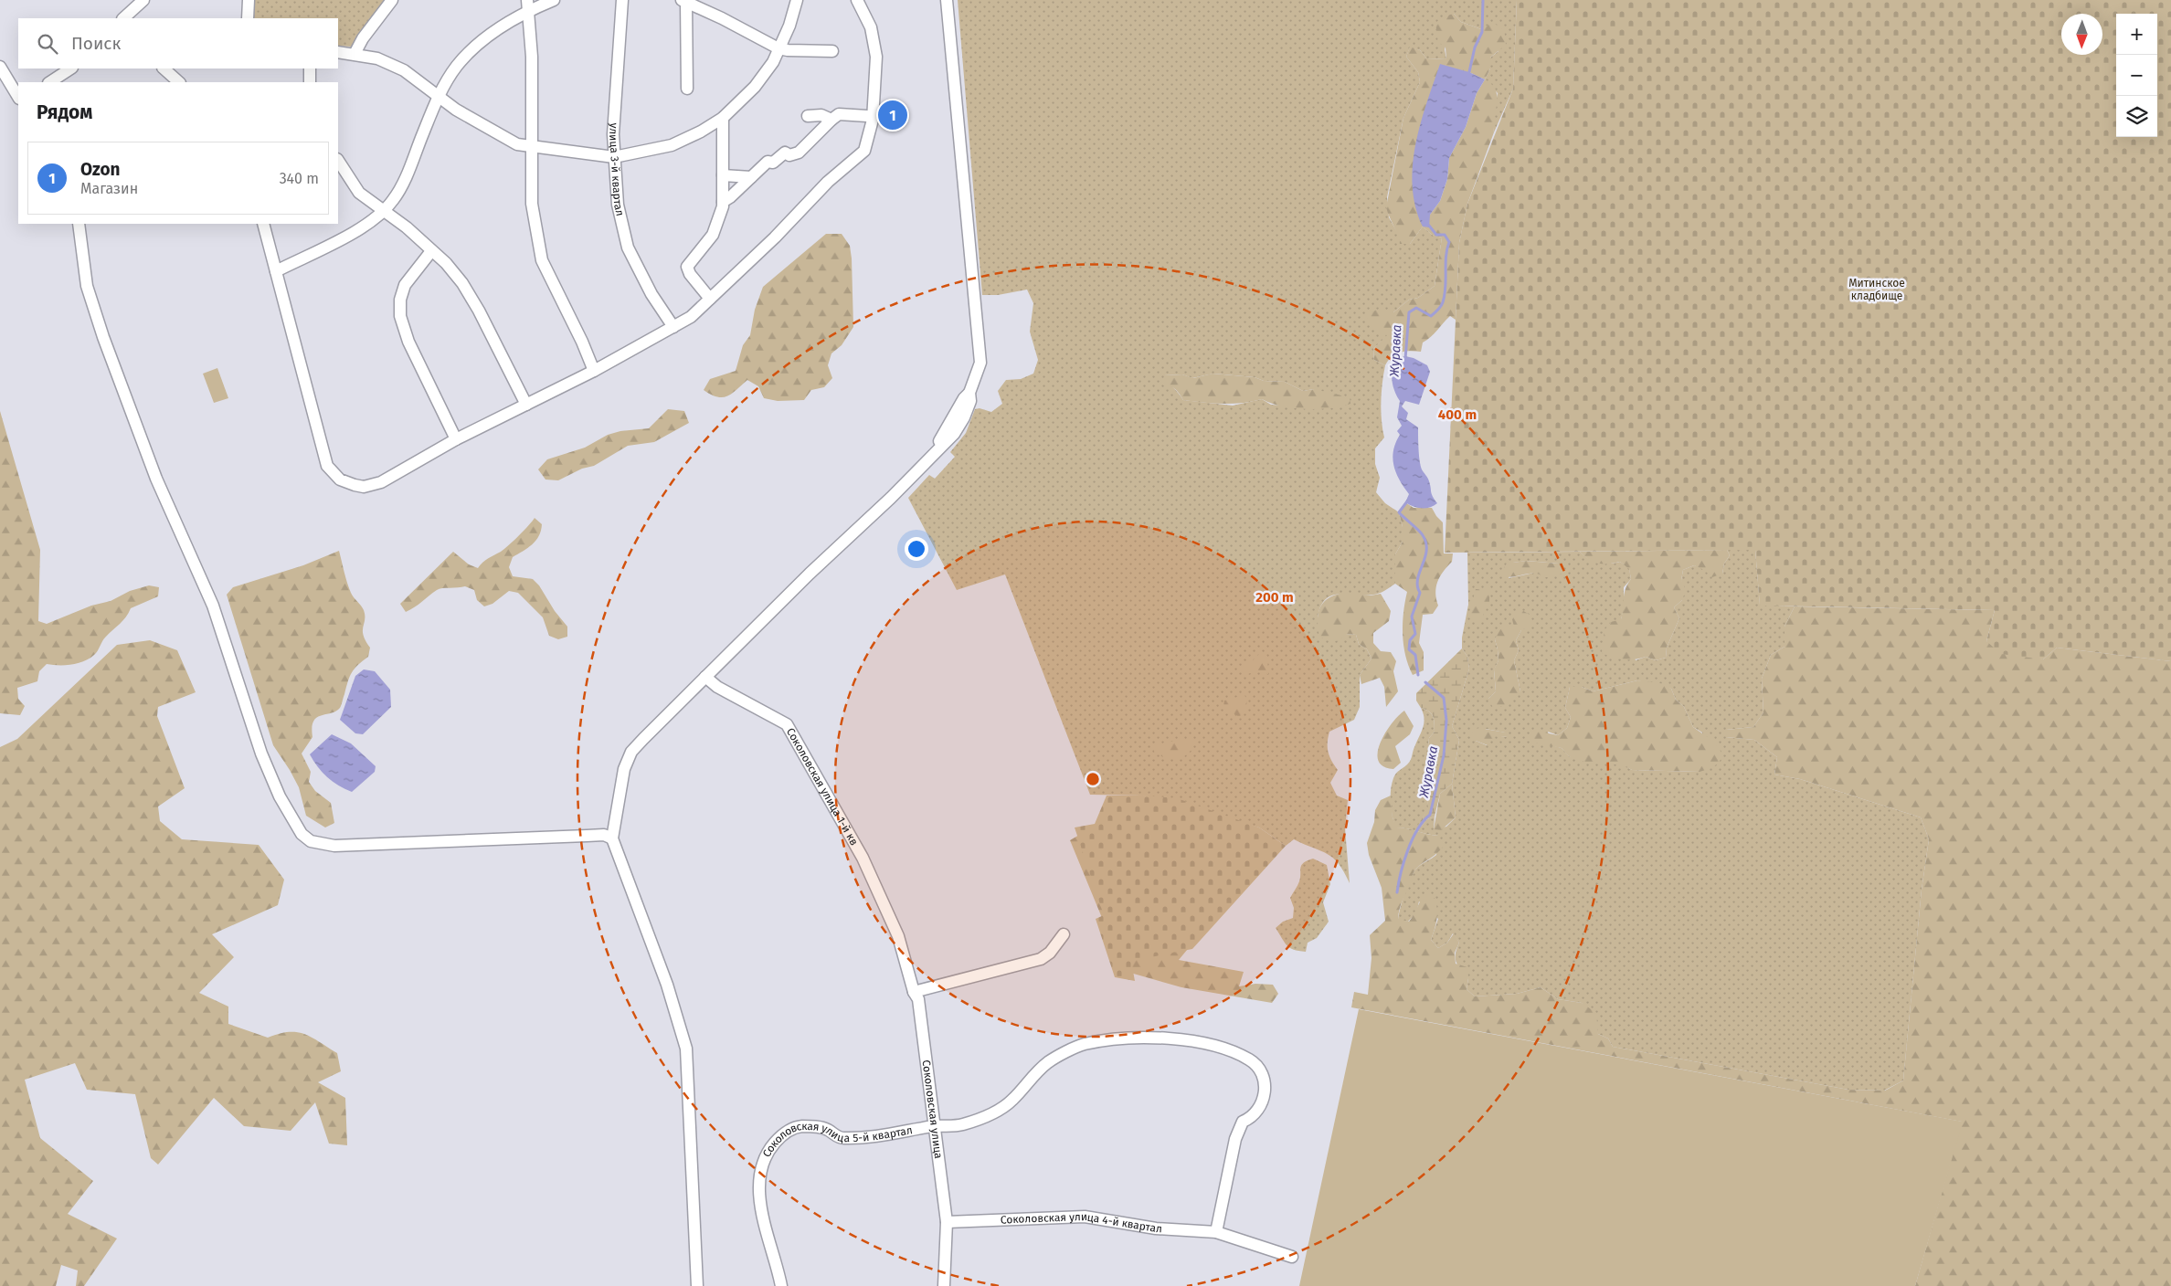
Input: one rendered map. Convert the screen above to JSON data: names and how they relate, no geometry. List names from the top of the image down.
{
  "streets": {
    "street": [
      "улица 3-й квартал",
      "Соколовская улица 1-й кв",
      "Соколовская улица",
      "Соколовская улица 5-й квартал",
      "Соколовская улица 4-й квартал"
    ]
  },
  "crossings": [
    ["Соколовская улица 1-й кв", "Соколовская улица"],
    ["Соколовская улица", "Соколовская улица 5-й квартал"],
    ["Соколовская улица", "Соколовская улица 4-й квартал"],
    ["Соколовская улица 5-й квартал", "Соколовская улица 4-й квартал"]
  ],
  "water": ["Журавка"],
  "parks": ["Митинское кладбище"],
  "north": "bottom",
  "page": {
    "map_buttons": ["+", "−"],
    "search": "Поиск",
    "heading": "Рядом",
    "pins": "1",
    "list": [
      {
        "mark": "1",
        "name": "Ozon",
        "note": "Магазин",
        "value": "340 m"
      }
    ]
  },
  "rings": ["400 m", "200 m"]
}
